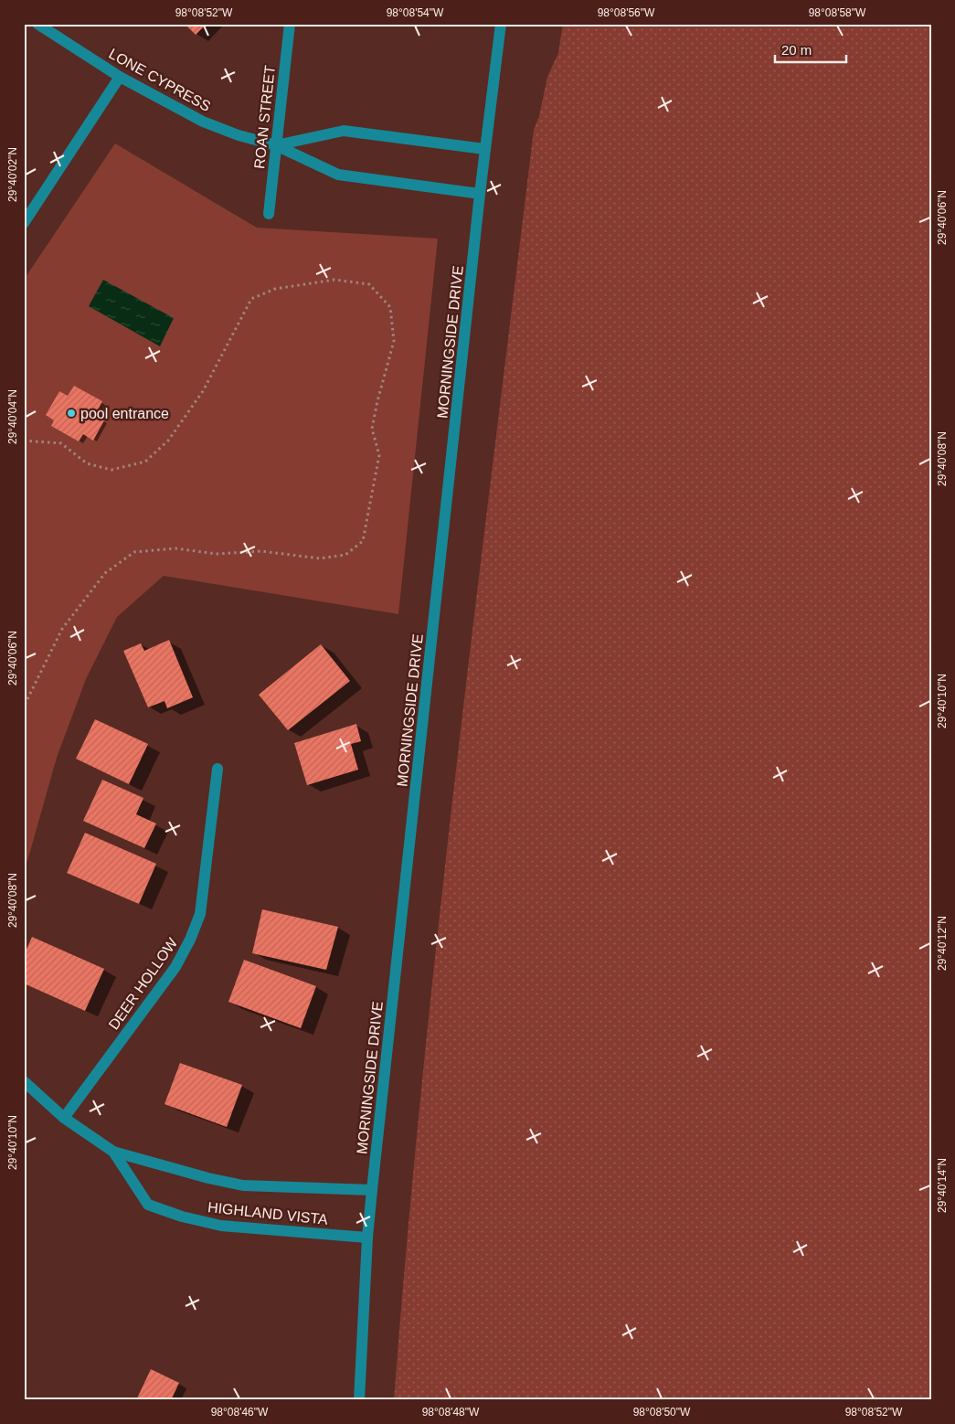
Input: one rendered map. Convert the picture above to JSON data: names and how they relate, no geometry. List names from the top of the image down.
{
  "streets": {
    "street": [
      "LONE CYPRESS",
      "ROAN STREET",
      "MORNINGSIDE DRIVE",
      "DEER HOLLOW",
      "HIGHLAND VISTA"
    ]
  },
  "crossings": [
    ["LONE CYPRESS", "ROAN STREET"],
    ["LONE CYPRESS", "MORNINGSIDE DRIVE"],
    ["MORNINGSIDE DRIVE", "HIGHLAND VISTA"],
    ["DEER HOLLOW", "HIGHLAND VISTA"]
  ],
  "places": ["pool entrance"],
  "scale_bar": "20 m",
  "coordinates": [
    "98°08'52\"W",
    "98°08'54\"W",
    "98°08'56\"W",
    "98°08'58\"W",
    "29°40'02\"N",
    "29°40'06\"N",
    "29°40'04\"N",
    "29°40'08\"N",
    "29°40'10\"N",
    "29°40'12\"N",
    "29°40'14\"N",
    "98°08'46\"W",
    "98°08'48\"W",
    "98°08'50\"W"
  ]
}
